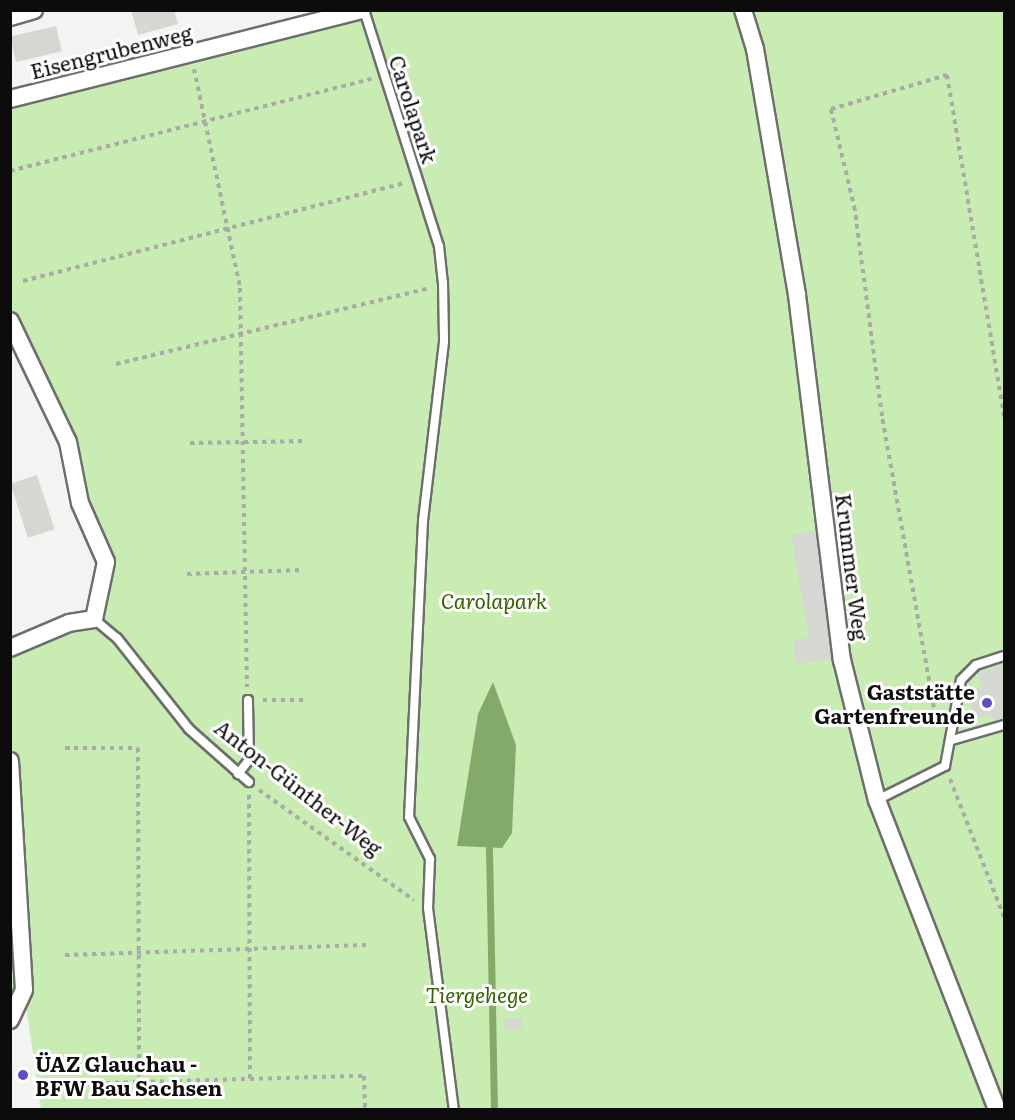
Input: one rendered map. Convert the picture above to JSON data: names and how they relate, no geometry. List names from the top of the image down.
{
  "streets": {
    "street": ["Eisengrubenweg", "Krummer Weg"],
    "lane": ["Carolapark", "Anton-Günther-Weg"]
  },
  "crossings": [
    ["Eisengrubenweg", "Carolapark"],
    ["Carolapark", "Anton-Günther-Weg"]
  ],
  "parks": ["Carolapark", "Tiergehege"],
  "places": ["Gaststätte Gartenfreunde", "ÜAZ Glauchau - BFW Bau Sachsen"]
}
